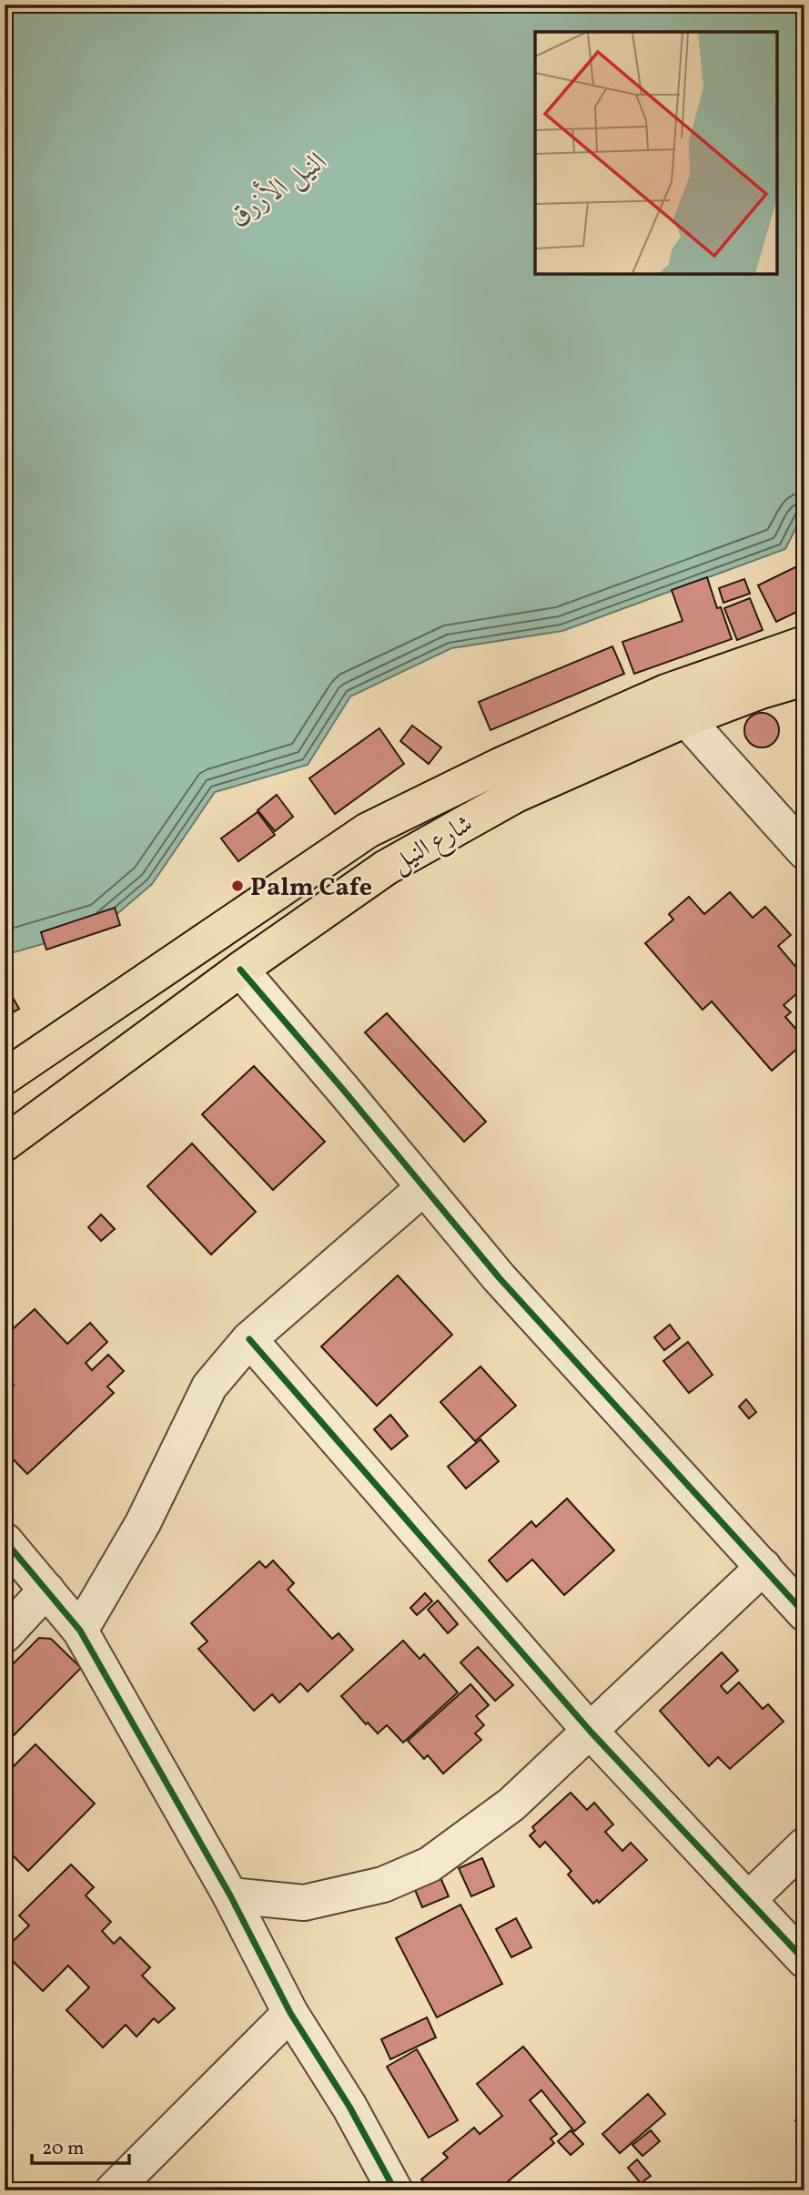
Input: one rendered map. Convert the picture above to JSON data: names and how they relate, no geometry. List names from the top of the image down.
{
  "streets": {
    "main road": ["شارع النيل"]
  },
  "water": ["النيل الأزرق"],
  "places": ["Palm Cafe"],
  "scale_bar": "20 m"
}
